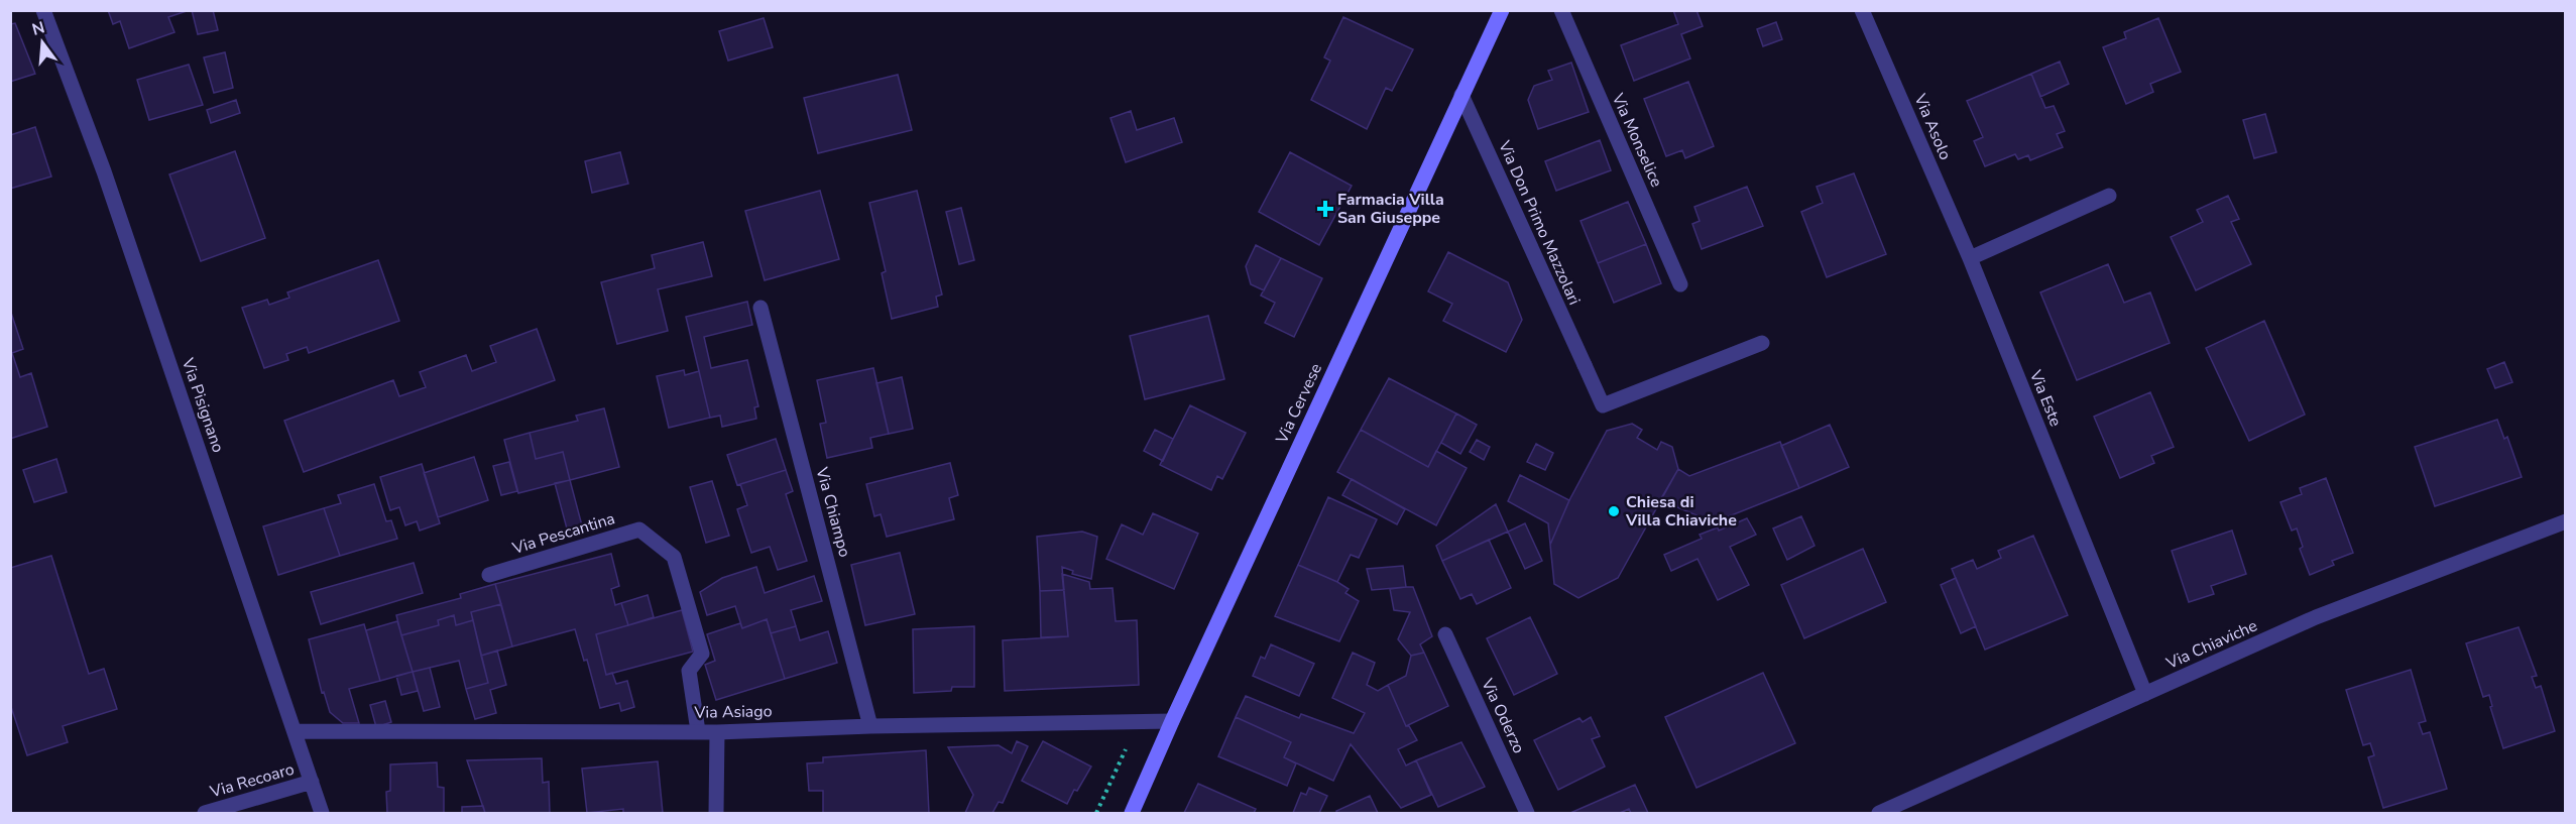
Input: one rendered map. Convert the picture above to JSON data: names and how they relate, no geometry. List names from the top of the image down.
{
  "streets": {
    "main road": ["Via Cervese"],
    "street": [
      "Via Asolo",
      "Via Monselice",
      "Via Don Primo Mazzolari",
      "Via Este",
      "Via Pisignano",
      "Via Chiampo",
      "Via Pescantina",
      "Via Chiaviche",
      "Via Asiago",
      "Via Oderzo",
      "Via Recoaro"
    ]
  },
  "crossings": [
    ["Via Asolo", "Via Este"],
    ["Via Don Primo Mazzolari", "Via Cervese"],
    ["Via Este", "Via Chiaviche"],
    ["Via Cervese", "Via Asiago"],
    ["Via Pisignano", "Via Asiago"],
    ["Via Pisignano", "Via Recoaro"],
    ["Via Chiampo", "Via Asiago"],
    ["Via Pescantina", "Via Asiago"]
  ],
  "places": {
    "health": ["Farmacia Villa San Giuseppe"],
    "other": ["Chiesa di Villa Chiaviche"]
  },
  "north": "top"
}
